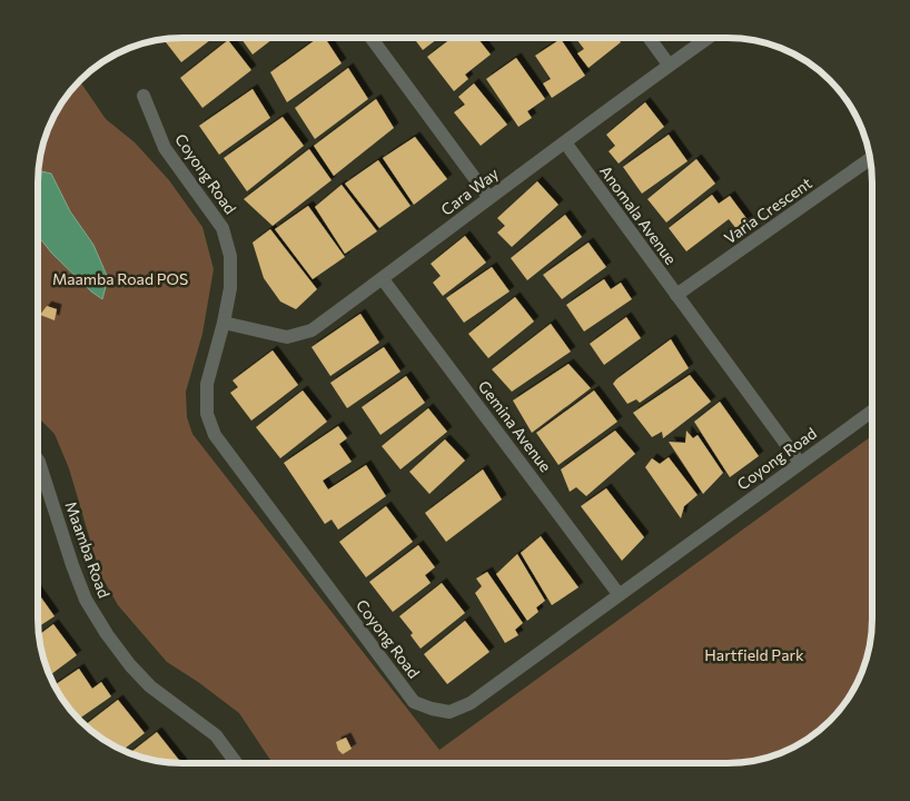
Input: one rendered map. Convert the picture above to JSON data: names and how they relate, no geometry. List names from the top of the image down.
{
  "streets": {
    "street": [
      "Coyong Road",
      "Cara Way",
      "Varia Crescent",
      "Anomala Avenue",
      "Gemina Avenue",
      "Maamba Road"
    ]
  },
  "crossings": [
    ["Coyong Road", "Cara Way"],
    ["Coyong Road", "Anomala Avenue"],
    ["Coyong Road", "Gemina Avenue"],
    ["Cara Way", "Anomala Avenue"],
    ["Cara Way", "Gemina Avenue"],
    ["Varia Crescent", "Anomala Avenue"]
  ],
  "parks": ["Maamba Road POS", "Hartfield Park"]
}
